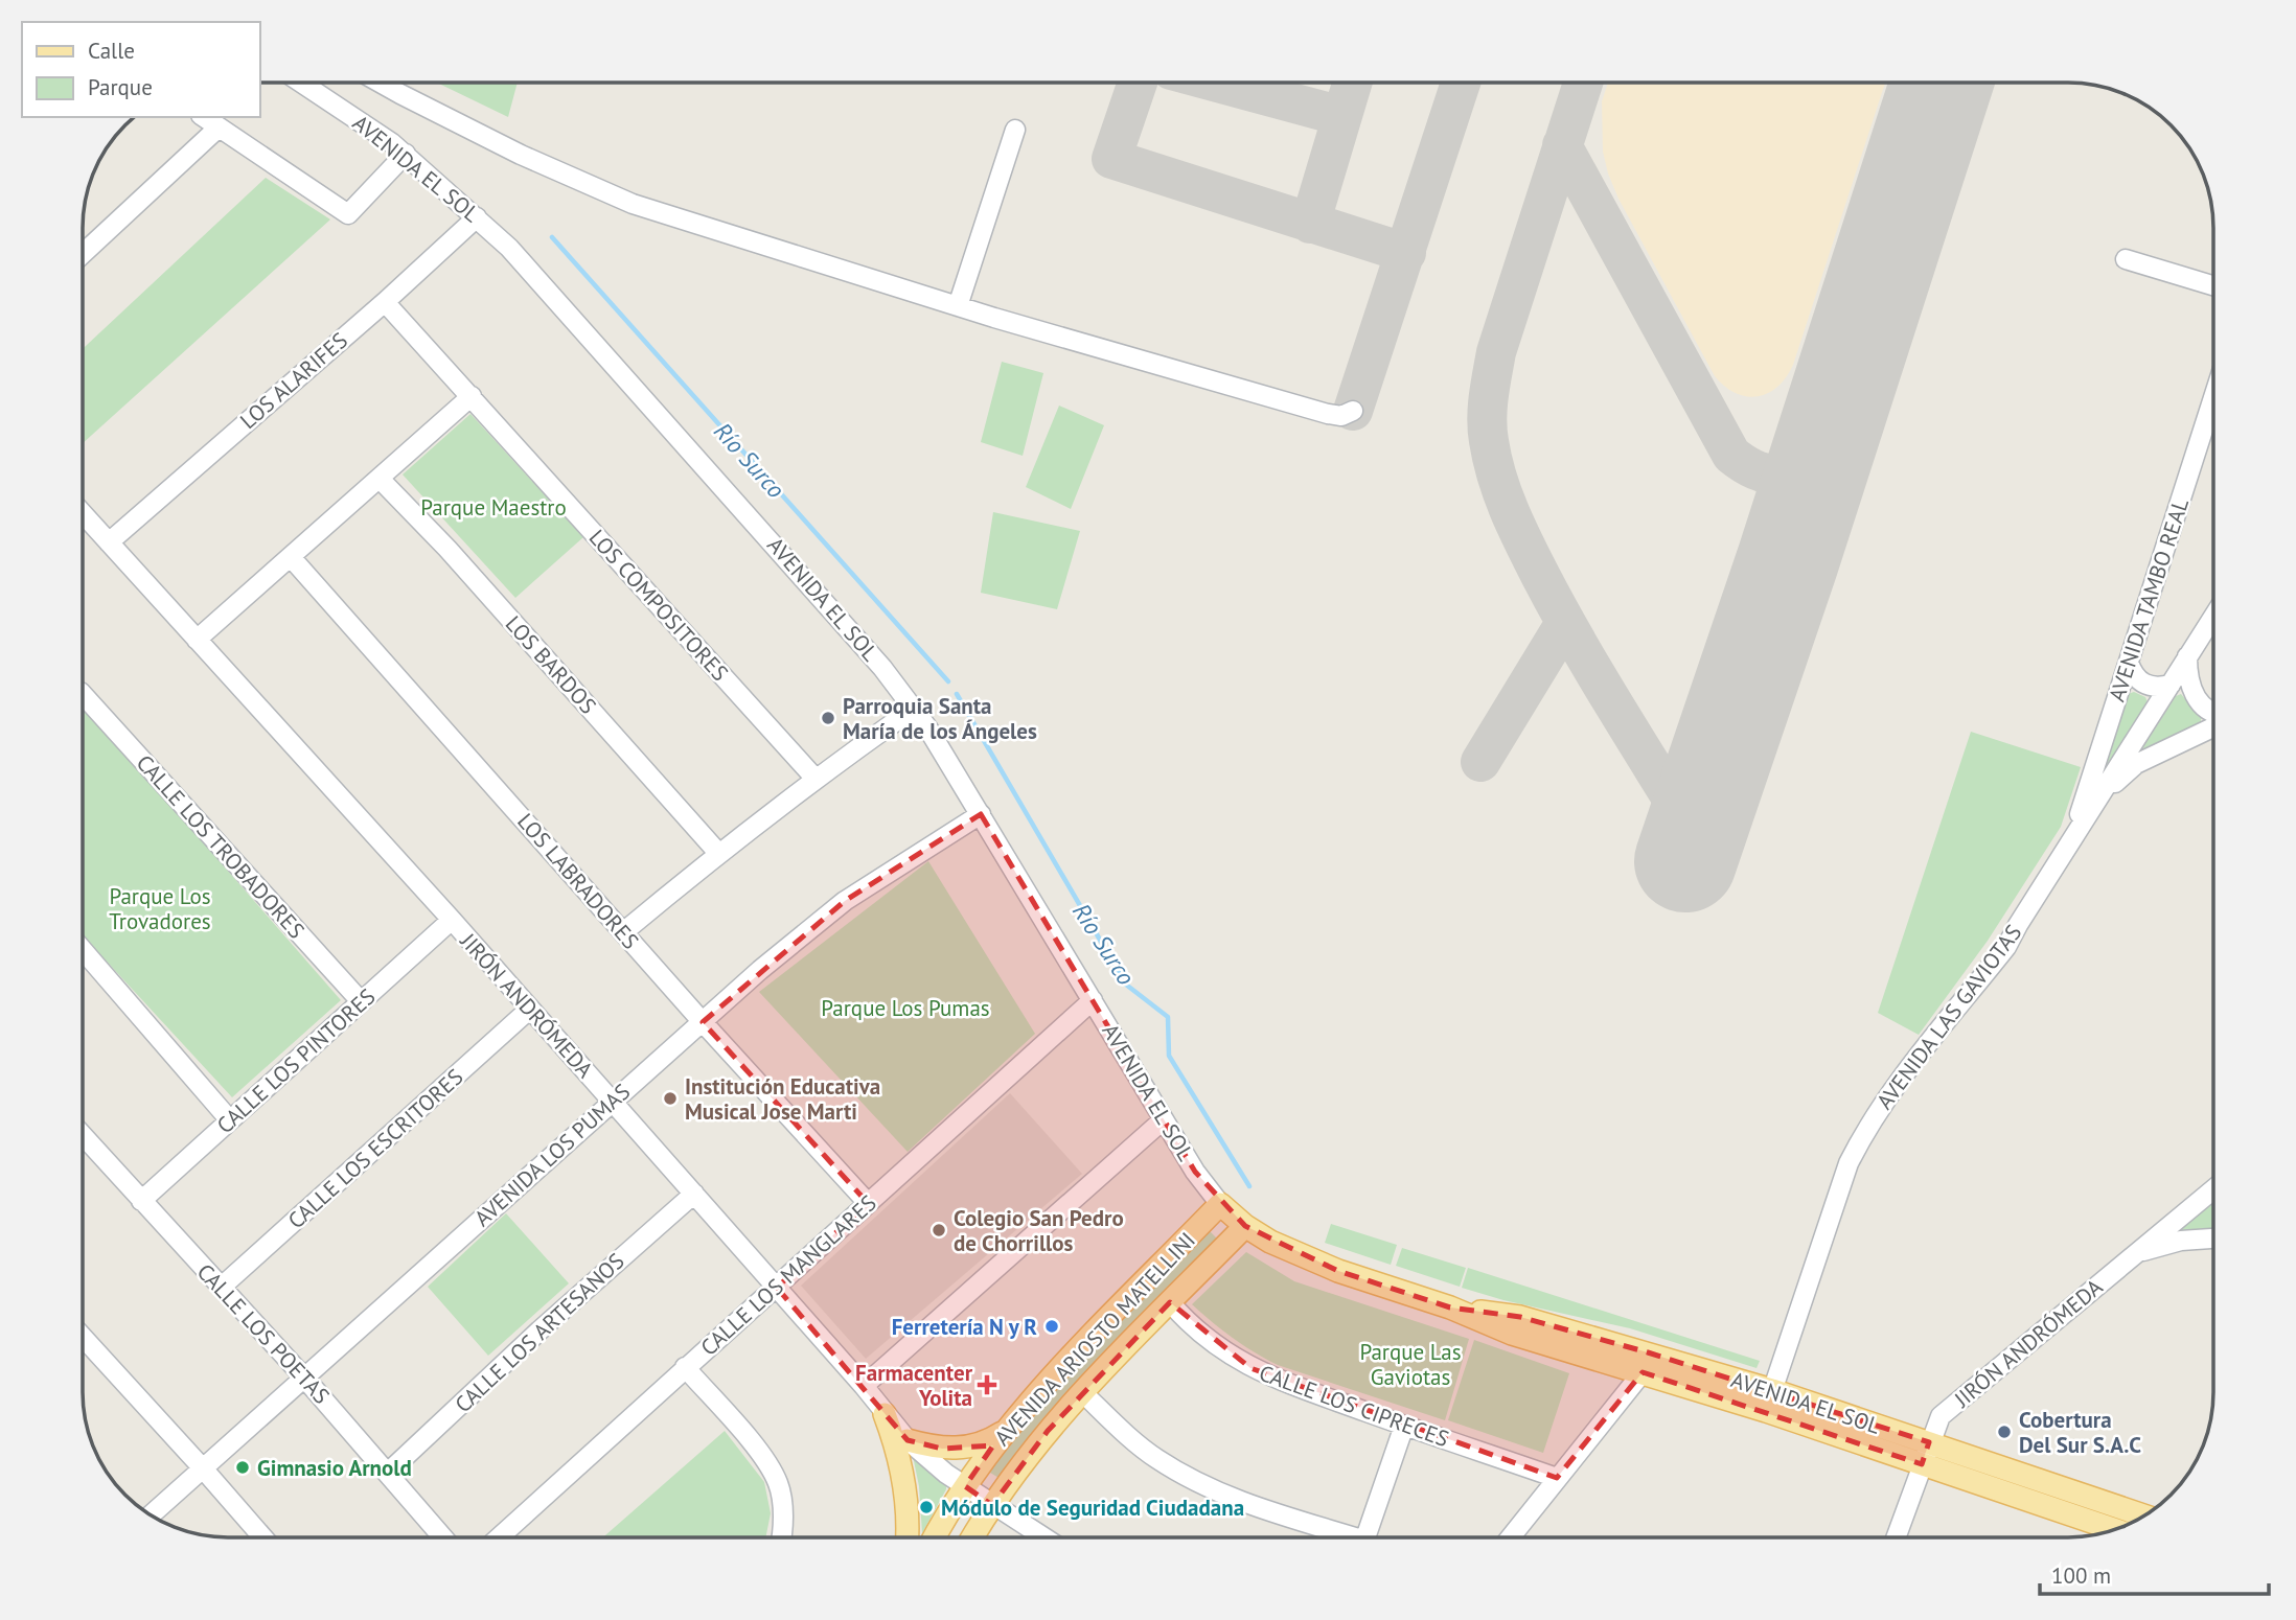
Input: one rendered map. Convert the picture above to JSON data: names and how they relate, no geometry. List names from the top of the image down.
{
  "streets": {
    "main road": ["AVENIDA EL SOL", "AVENIDA ARIOSTO MATELLINI"],
    "street": [
      "LOS ALARIFES",
      "AVENIDA TAMBO REAL",
      "LOS COMPOSITORES",
      "LOS BARDOS",
      "CALLE LOS TROBADORES",
      "LOS LABRADORES",
      "JIRÓN ANDRÓMEDA",
      "AVENIDA LAS GAVIOTAS",
      "CALLE LOS PINTORES",
      "CALLE LOS ESCRITORES",
      "AVENIDA LOS PUMAS",
      "CALLE LOS MANGLARES",
      "CALLE LOS ARTESANOS",
      "CALLE LOS POETAS",
      "CALLE LOS CIPRECES"
    ]
  },
  "crossings": [
    ["AVENIDA EL SOL", "LOS ALARIFES"],
    ["AVENIDA EL SOL", "JIRÓN ANDRÓMEDA"],
    ["AVENIDA EL SOL", "AVENIDA LAS GAVIOTAS"],
    ["AVENIDA EL SOL", "AVENIDA LOS PUMAS"],
    ["AVENIDA EL SOL", "CALLE LOS MANGLARES"],
    ["AVENIDA EL SOL", "AVENIDA ARIOSTO MATELLINI"],
    ["LOS ALARIFES", "LOS COMPOSITORES"],
    ["LOS ALARIFES", "JIRÓN ANDRÓMEDA"],
    ["AVENIDA TAMBO REAL", "AVENIDA LAS GAVIOTAS"],
    ["CALLE LOS TROBADORES", "CALLE LOS PINTORES"],
    ["LOS LABRADORES", "AVENIDA LOS PUMAS"],
    ["LOS LABRADORES", "CALLE LOS MANGLARES"],
    ["JIRÓN ANDRÓMEDA", "CALLE LOS PINTORES"],
    ["JIRÓN ANDRÓMEDA", "CALLE LOS ESCRITORES"],
    ["JIRÓN ANDRÓMEDA", "AVENIDA LOS PUMAS"],
    ["JIRÓN ANDRÓMEDA", "CALLE LOS MANGLARES"],
    ["JIRÓN ANDRÓMEDA", "CALLE LOS ARTESANOS"],
    ["JIRÓN ANDRÓMEDA", "AVENIDA ARIOSTO MATELLINI"],
    ["CALLE LOS PINTORES", "CALLE LOS POETAS"],
    ["CALLE LOS ESCRITORES", "CALLE LOS POETAS"],
    ["AVENIDA LOS PUMAS", "CALLE LOS POETAS"],
    ["CALLE LOS ARTESANOS", "CALLE LOS POETAS"],
    ["AVENIDA ARIOSTO MATELLINI", "CALLE LOS CIPRECES"]
  ],
  "water": ["Río Surco"],
  "parks": [
    "Parque Maestro",
    "Parque Los Trovadores",
    "Parque Los Pumas",
    "Parque Las Gaviotas"
  ],
  "places": {
    "other": [
      "Parroquia Santa María de los Ángeles",
      "Institución Educativa Musical Jose Marti",
      "Colegio San Pedro de Chorrillos",
      "Ferretería N y R",
      "Cobertura Del Sur S.A.C",
      "Gimnasio Arnold",
      "Módulo de Seguridad Ciudadana"
    ],
    "health": ["Farmacenter Yolita"]
  },
  "legend": ["Calle", "Parque"],
  "scale_bar": "100 m"
}
